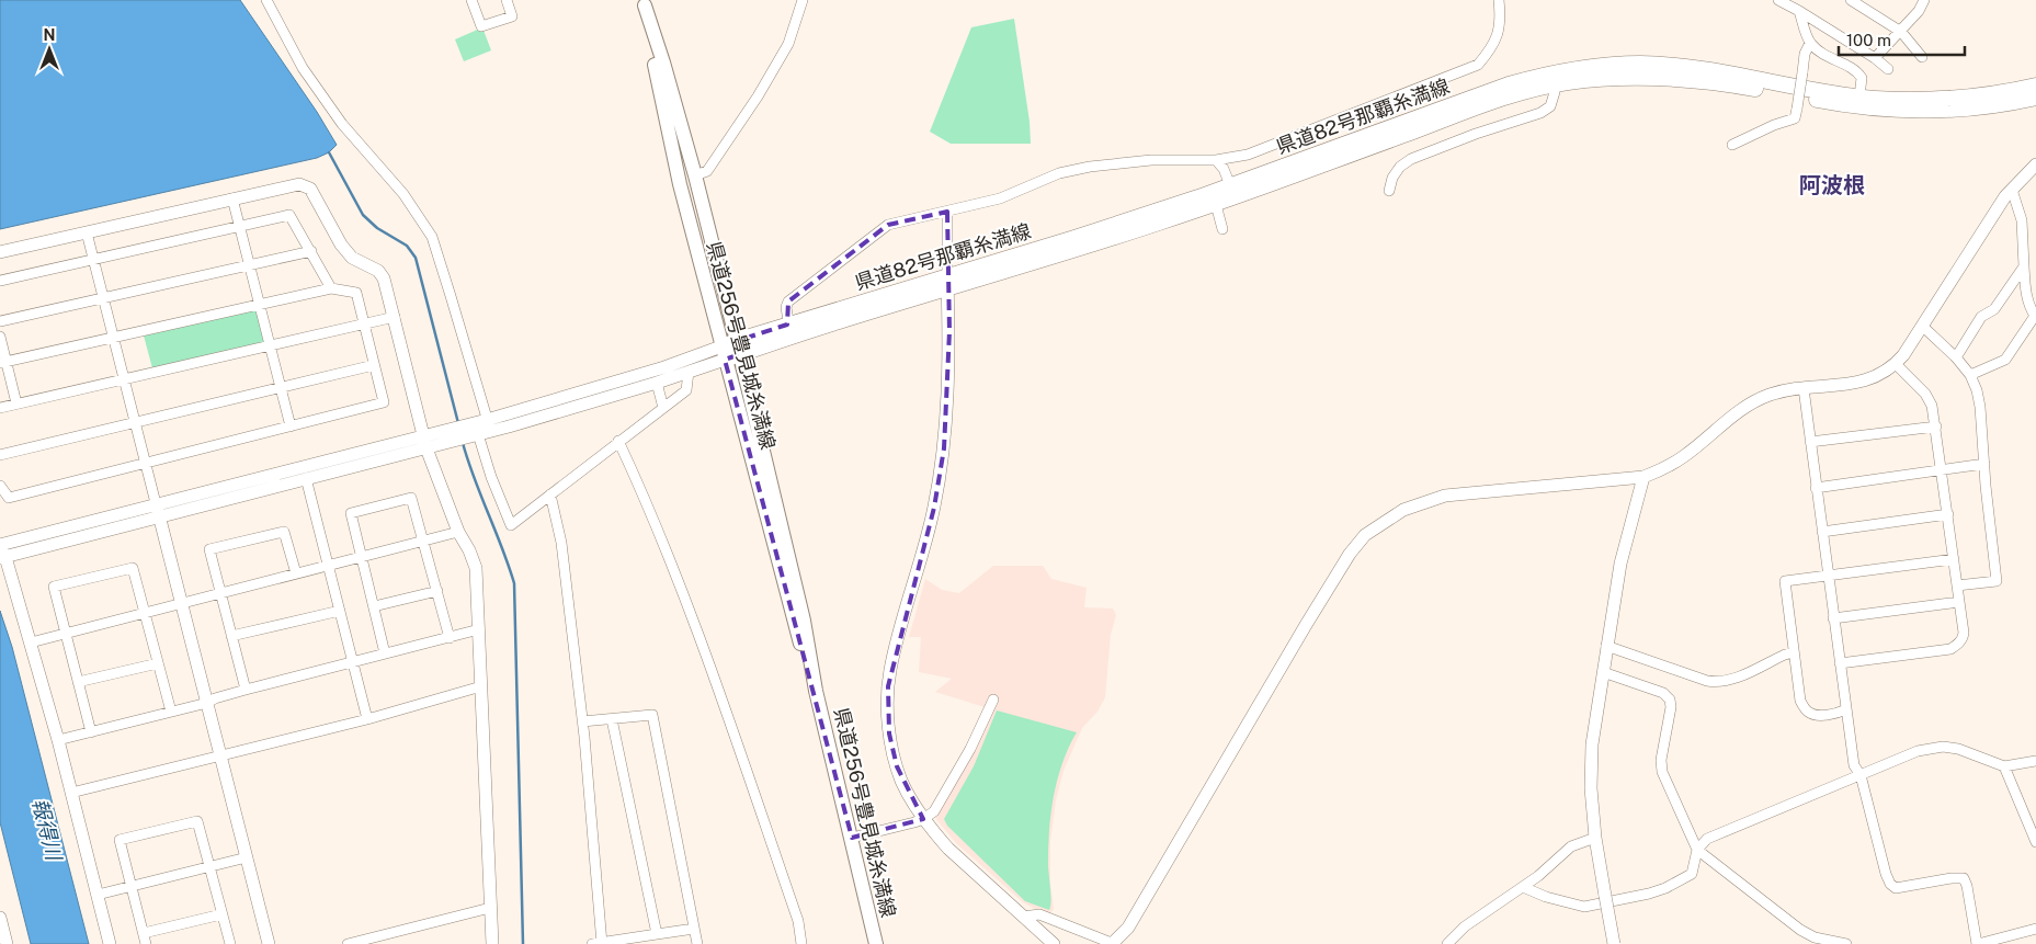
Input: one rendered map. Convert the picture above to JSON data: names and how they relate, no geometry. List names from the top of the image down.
{
  "streets": {
    "main road": ["県道82号那覇糸満線", "県道256号豊見城糸満線"]
  },
  "crossings": [
    ["県道82号那覇糸満線", "県道256号豊見城糸満線"]
  ],
  "districts": ["阿波根"],
  "water": ["報得川"],
  "scale_bar": "100 m",
  "north": "top"
}
